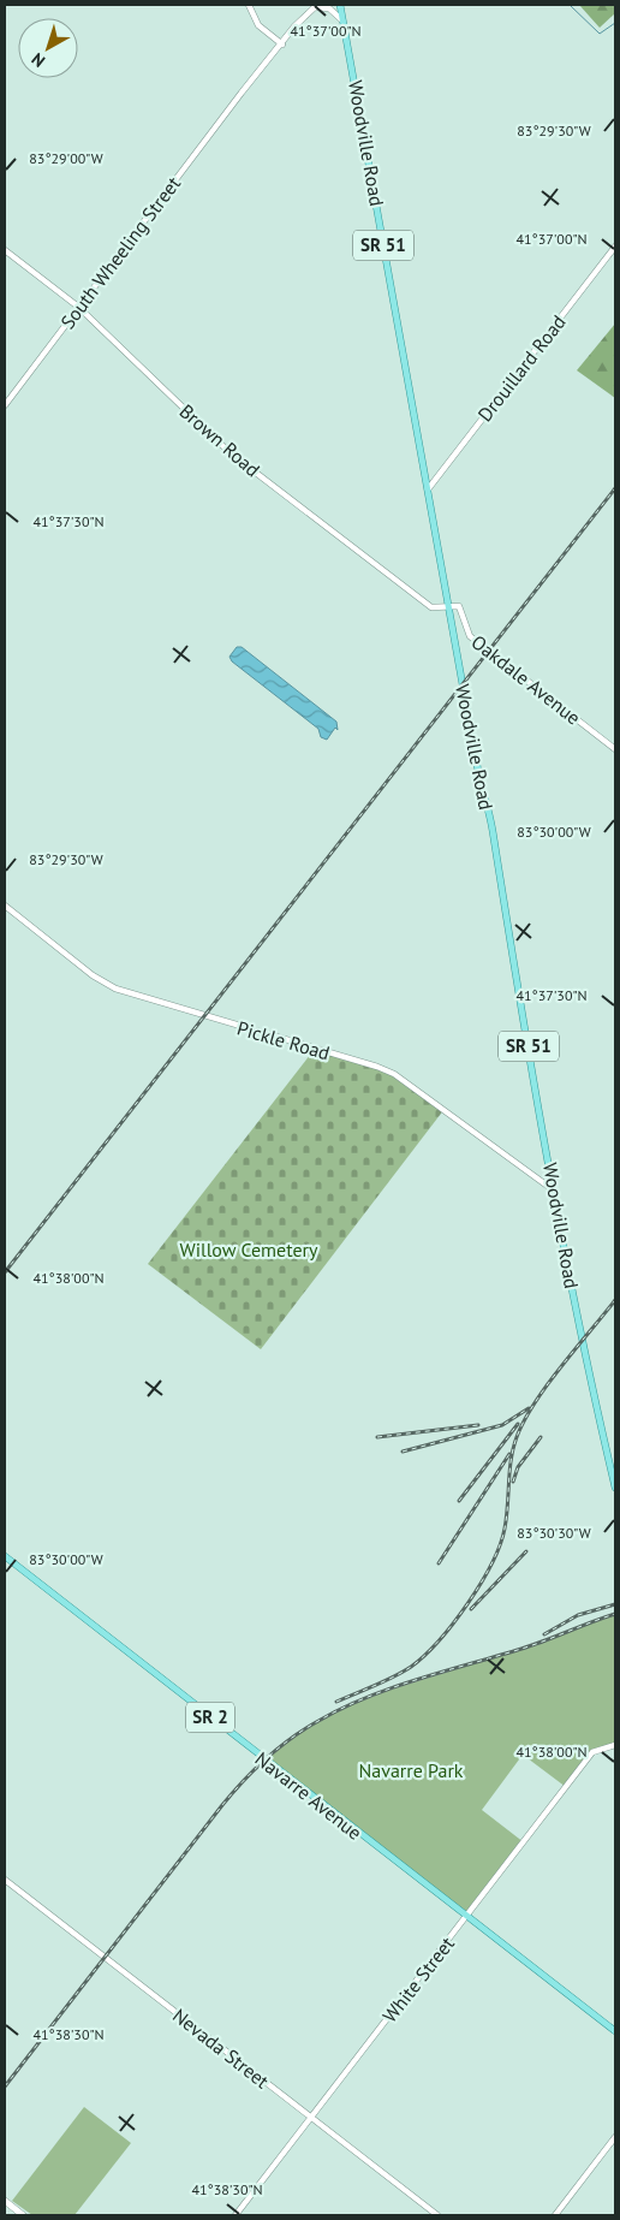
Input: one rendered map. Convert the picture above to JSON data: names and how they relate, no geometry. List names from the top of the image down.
{
  "streets": {
    "main road": [
      "Woodville Road",
      "SR 51",
      "SR 2",
      "Navarre Avenue"
    ],
    "street": [
      "South Wheeling Street",
      "Drouillard Road",
      "Brown Road",
      "Oakdale Avenue",
      "Pickle Road",
      "White Street",
      "Nevada Street"
    ]
  },
  "crossings": [
    ["Woodville Road", "Drouillard Road"],
    ["Woodville Road", "Brown Road"],
    ["Woodville Road", "Oakdale Avenue"],
    ["Woodville Road", "Pickle Road"],
    ["South Wheeling Street", "Brown Road"],
    ["Brown Road", "Oakdale Avenue"],
    ["Navarre Avenue", "White Street"],
    ["White Street", "Nevada Street"]
  ],
  "parks": ["Willow Cemetery", "Navarre Park"],
  "north": "bottom left",
  "coordinates": [
    "41°37'00\"N",
    "83°29'30\"W",
    "83°29'00\"W",
    "41°37'30\"N",
    "83°30'00\"W",
    "41°38'00\"N",
    "83°30'30\"W",
    "41°38'30\"N"
  ]
}
